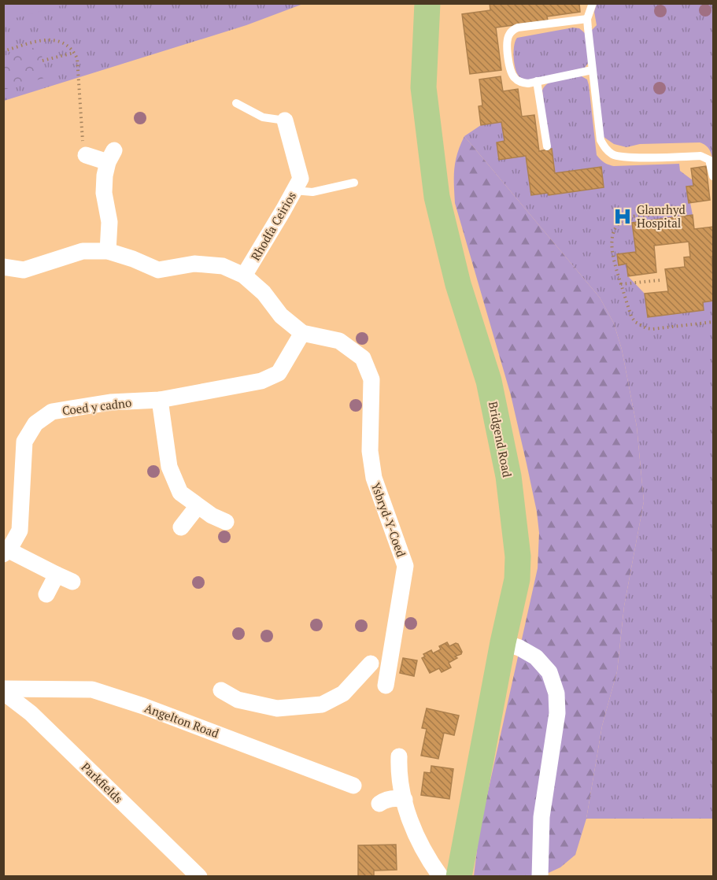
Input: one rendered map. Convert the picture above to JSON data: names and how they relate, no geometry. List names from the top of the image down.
{
  "streets": {
    "main road": ["Bridgend Road"],
    "street": [
      "Rhodfa Ceirios",
      "Coed y cadno",
      "Ysbryd-Y-Coed",
      "Angelton Road",
      "Parkfields"
    ]
  },
  "crossings": [
    ["Coed y cadno", "Ysbryd-Y-Coed"],
    ["Angelton Road", "Parkfields"]
  ],
  "places": {
    "hospital": ["Glanrhyd Hospital"]
  }
}
